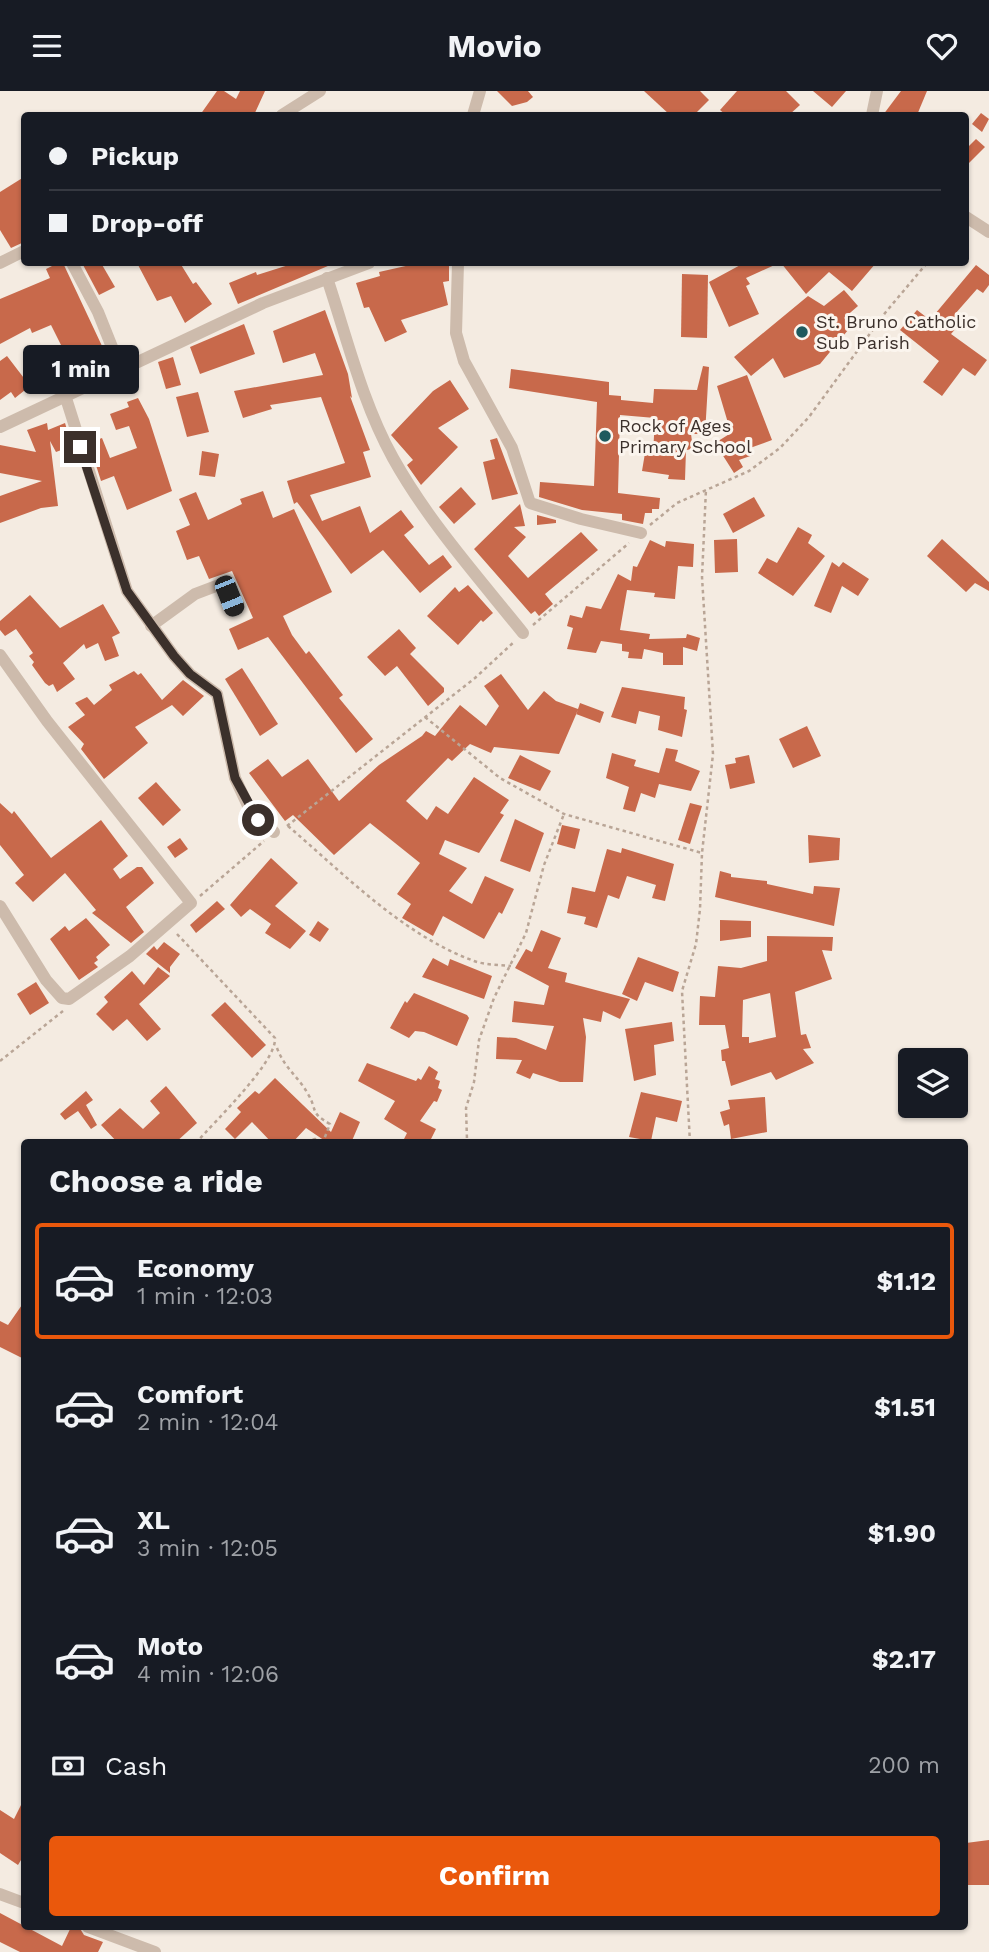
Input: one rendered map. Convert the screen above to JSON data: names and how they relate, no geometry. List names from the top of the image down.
{
  "places": ["St. Bruno Catholic Sub Parish", "Rock of Ages Primary School"],
  "page": {
    "header": "Movio",
    "banner": ["Pickup", "Drop-off"],
    "bubble": "1 min",
    "heading": "Choose a ride",
    "list": [
      {
        "name": "Economy",
        "note": "1 min · 12:03",
        "value": "$1.12"
      },
      {
        "name": "Comfort",
        "note": "2 min · 12:04",
        "value": "$1.51"
      },
      {
        "name": "XL",
        "note": "3 min · 12:05",
        "value": "$1.90"
      },
      {
        "name": "Moto",
        "note": "4 min · 12:06",
        "value": "$2.17"
      }
    ],
    "pay": ["Cash", "200 m"],
    "buttons": "Confirm"
  }
}
